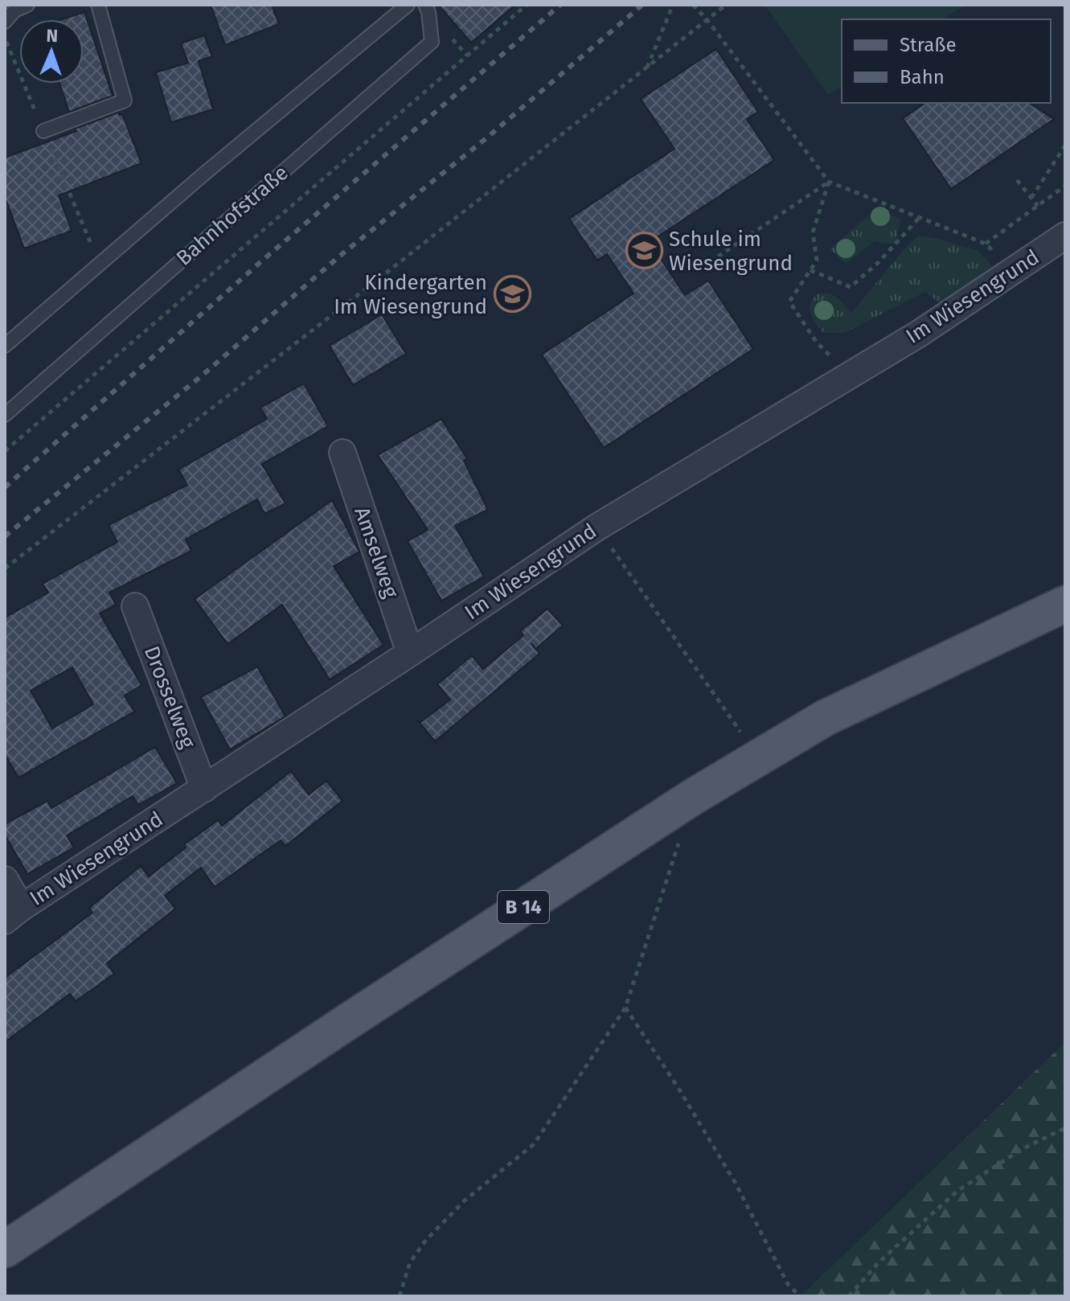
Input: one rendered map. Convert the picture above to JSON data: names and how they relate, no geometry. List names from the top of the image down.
{
  "streets": {
    "main road": ["B 14"],
    "street": ["Im Wiesengrund", "Amselweg", "Drosselweg"],
    "lane": ["Bahnhofstraße"]
  },
  "crossings": [
    ["Im Wiesengrund", "Amselweg"],
    ["Im Wiesengrund", "Drosselweg"]
  ],
  "places": {
    "school or university": ["Schule im Wiesengrund", "Kindergarten Im Wiesengrund"]
  },
  "legend": ["Straße", "Bahn"],
  "north": "top"
}
